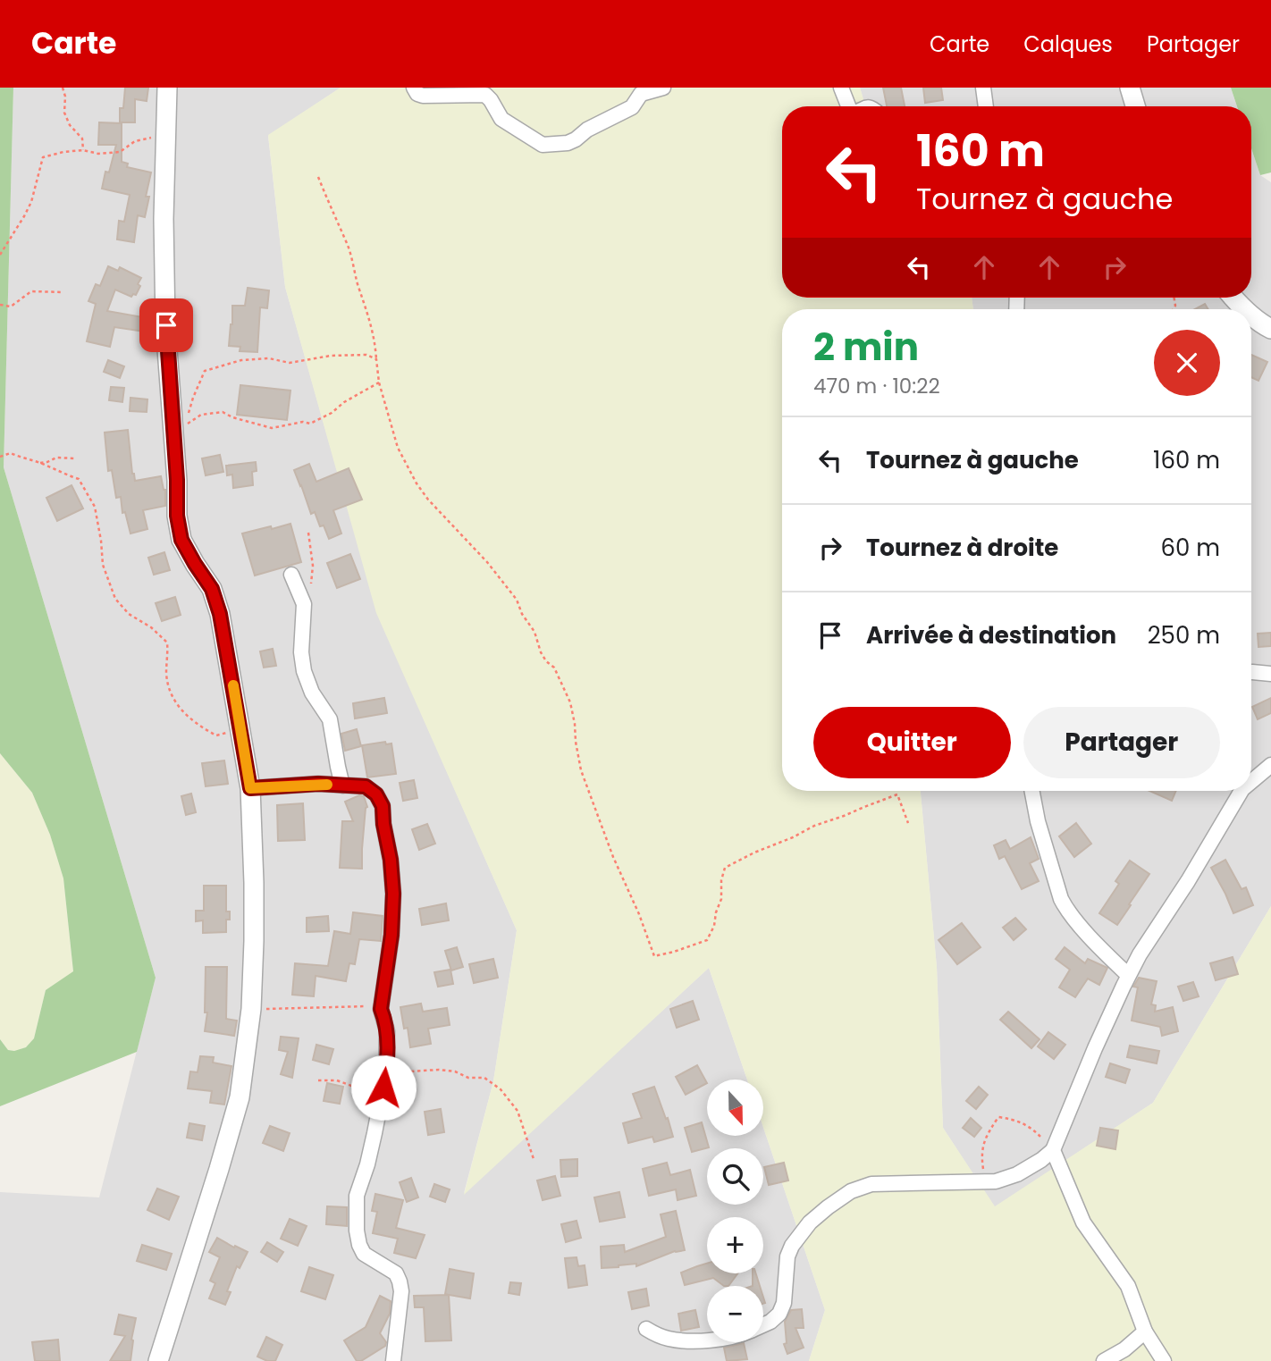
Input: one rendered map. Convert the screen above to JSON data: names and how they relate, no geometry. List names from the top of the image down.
{
  "north": "bottom",
  "page": {
    "header": "Carte",
    "nav": ["Carte", "Calques", "Partager"],
    "turn": ["160 m", "Tournez à gauche"],
    "heading": ["2 min", "470 m · 10:22"],
    "list": [
      {
        "name": "Tournez à gauche",
        "value": "160 m"
      },
      {
        "name": "Tournez à droite",
        "value": "60 m"
      },
      {
        "name": "Arrivée à destination",
        "value": "250 m"
      }
    ],
    "buttons": ["Quitter", "Partager"],
    "map_buttons": ["+", "−"]
  }
}
